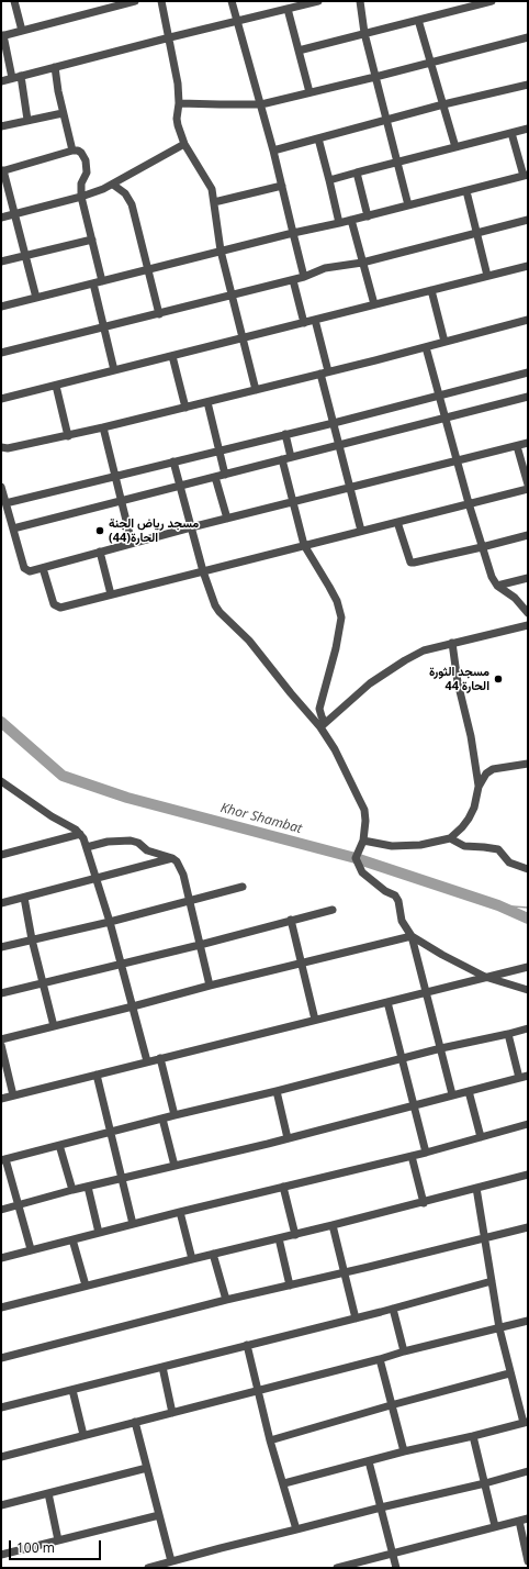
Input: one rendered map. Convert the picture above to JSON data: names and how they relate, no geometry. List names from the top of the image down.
{
  "water": ["Khor Shambat"],
  "places": ["مسجد رياض الجنة الحارة(44)", "مسجد الثورة الحارة 44"],
  "scale_bar": "100 m"
}
